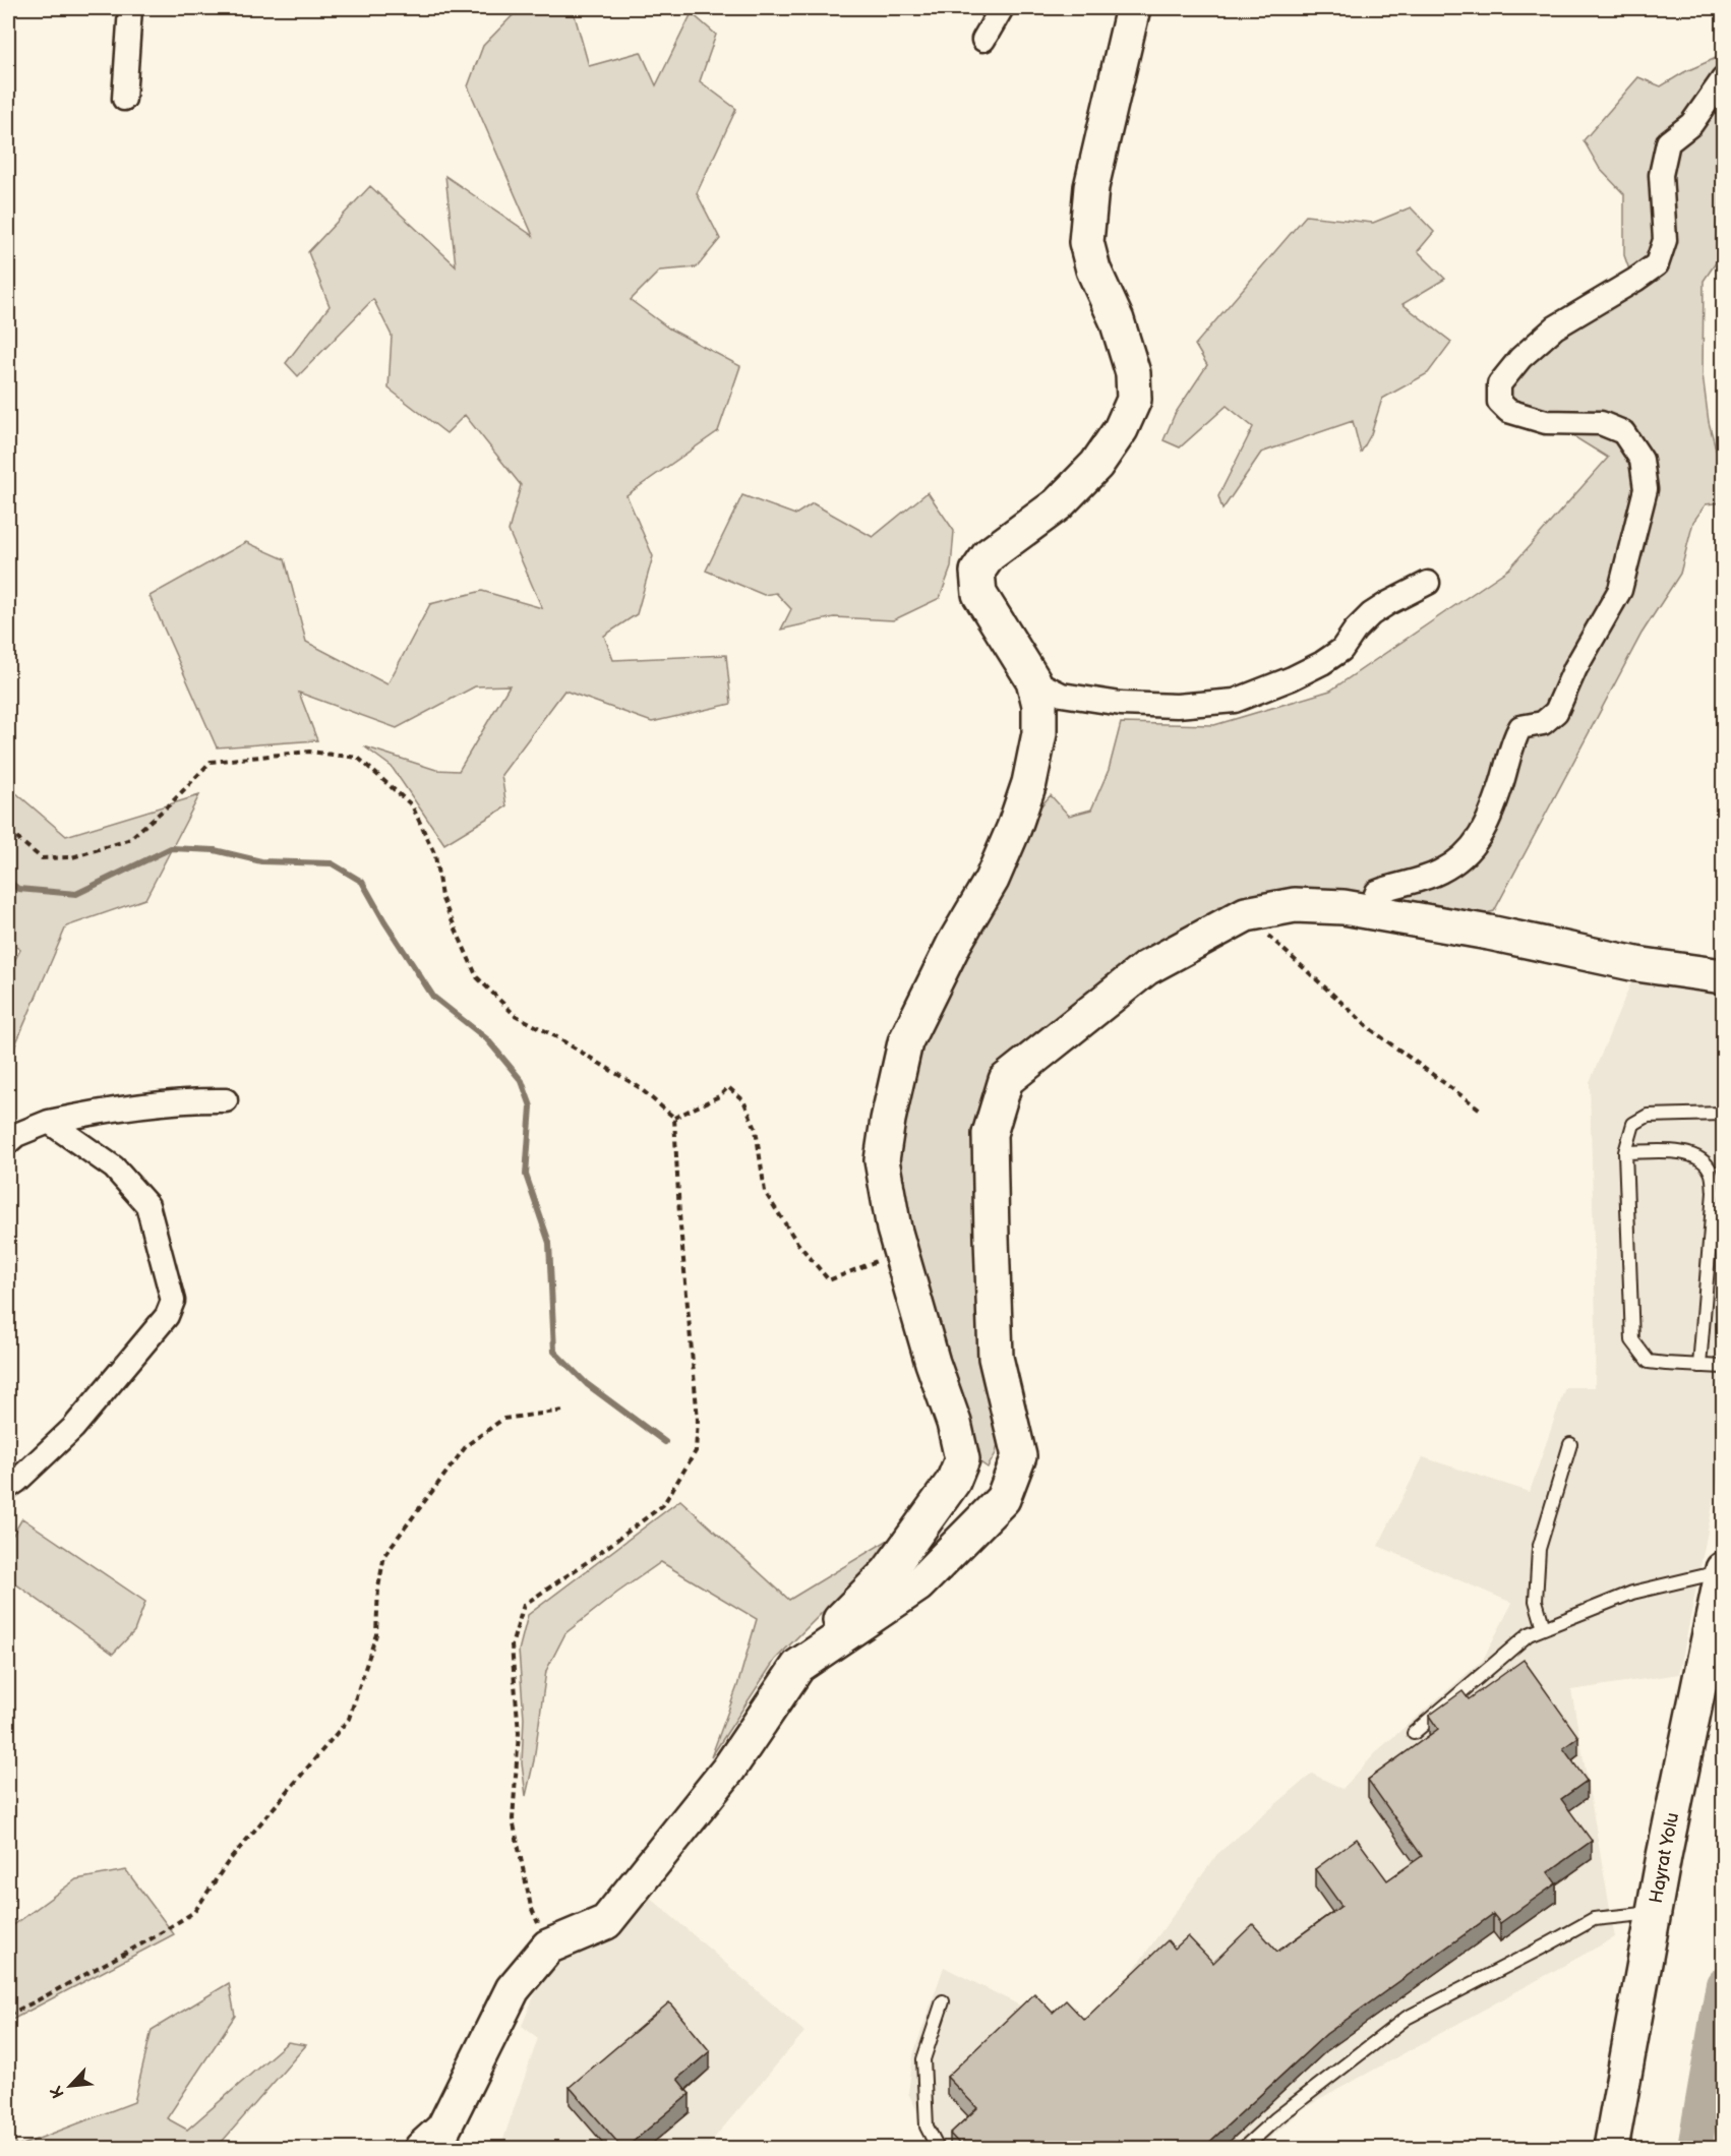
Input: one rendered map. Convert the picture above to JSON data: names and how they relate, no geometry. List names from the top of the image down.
{
  "streets": {
    "street": ["Hayrat Yolu"]
  },
  "north": "bottom left"
}
